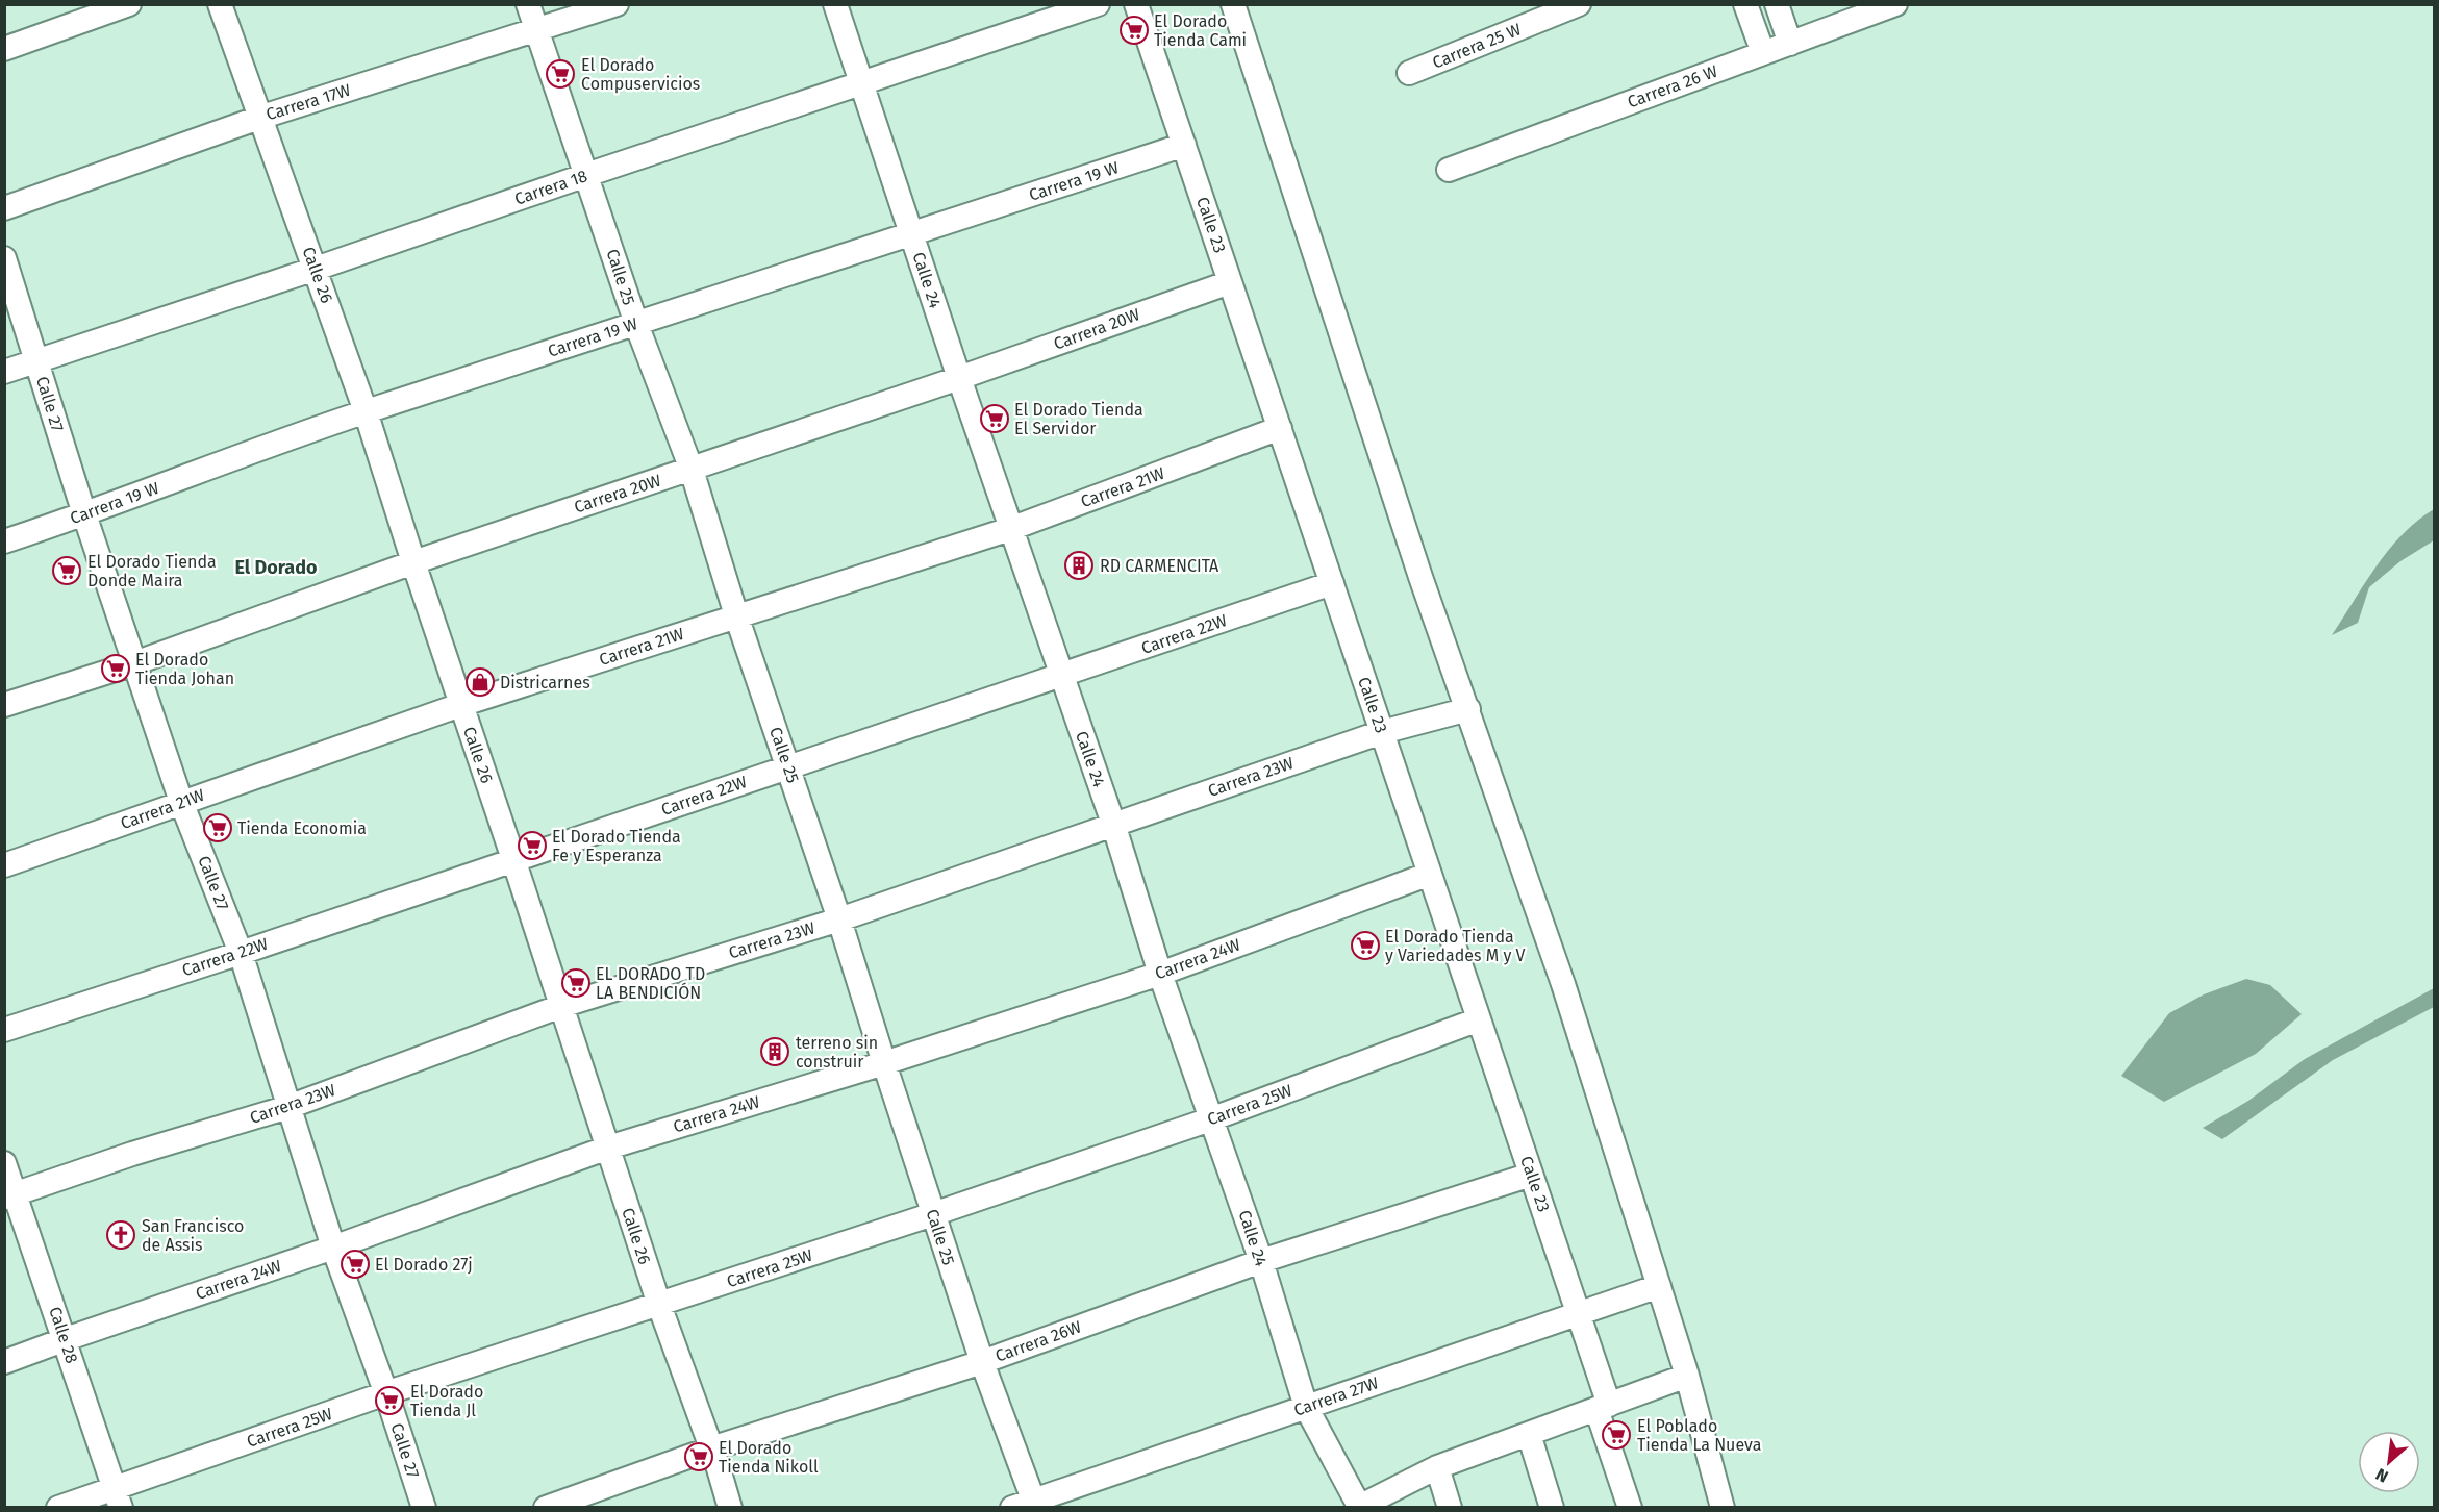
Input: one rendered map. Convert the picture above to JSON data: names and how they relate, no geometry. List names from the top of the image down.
{
  "streets": {
    "street": [
      "Carrera 25 W",
      "Carrera 26 W",
      "Carrera 17W",
      "Carrera 19 W",
      "Carrera 18",
      "Calle 23",
      "Calle 26",
      "Calle 25",
      "Calle 24",
      "Carrera 20W",
      "Calle 27",
      "Carrera 21W",
      "Carrera 22W",
      "Carrera 23W",
      "Carrera 24W",
      "Carrera 25W",
      "Calle 28",
      "Carrera 26W",
      "Carrera 27W"
    ]
  },
  "crossings": [
    ["Carrera 17W", "Calle 26"],
    ["Carrera 17W", "Calle 25"],
    ["Carrera 19 W", "Calle 23"],
    ["Carrera 19 W", "Calle 26"],
    ["Carrera 19 W", "Calle 25"],
    ["Carrera 19 W", "Calle 24"],
    ["Carrera 19 W", "Calle 27"],
    ["Carrera 18", "Calle 26"],
    ["Carrera 18", "Calle 25"],
    ["Carrera 18", "Calle 24"],
    ["Carrera 18", "Calle 27"],
    ["Calle 23", "Carrera 20W"],
    ["Calle 23", "Carrera 21W"],
    ["Calle 23", "Carrera 22W"],
    ["Calle 23", "Carrera 23W"],
    ["Calle 23", "Carrera 24W"],
    ["Calle 23", "Carrera 25W"],
    ["Calle 23", "Carrera 26W"],
    ["Calle 23", "Carrera 27W"],
    ["Calle 26", "Carrera 20W"],
    ["Calle 26", "Carrera 21W"],
    ["Calle 26", "Carrera 22W"],
    ["Calle 26", "Carrera 23W"],
    ["Calle 26", "Carrera 24W"],
    ["Calle 26", "Carrera 25W"],
    ["Calle 26", "Carrera 26W"],
    ["Calle 25", "Carrera 20W"],
    ["Calle 25", "Carrera 21W"],
    ["Calle 25", "Carrera 22W"],
    ["Calle 25", "Carrera 23W"],
    ["Calle 25", "Carrera 24W"],
    ["Calle 25", "Carrera 25W"],
    ["Calle 25", "Carrera 26W"],
    ["Calle 25", "Carrera 27W"],
    ["Calle 24", "Carrera 20W"],
    ["Calle 24", "Carrera 21W"],
    ["Calle 24", "Carrera 22W"],
    ["Calle 24", "Carrera 23W"],
    ["Calle 24", "Carrera 24W"],
    ["Calle 24", "Carrera 25W"],
    ["Calle 24", "Carrera 26W"],
    ["Calle 24", "Carrera 27W"],
    ["Carrera 20W", "Calle 27"],
    ["Calle 27", "Carrera 21W"],
    ["Calle 27", "Carrera 22W"],
    ["Calle 27", "Carrera 23W"],
    ["Calle 27", "Carrera 24W"],
    ["Calle 27", "Carrera 25W"],
    ["Carrera 23W", "Calle 28"],
    ["Carrera 24W", "Calle 28"],
    ["Carrera 25W", "Calle 28"]
  ],
  "districts": ["El Dorado"],
  "places": {
    "supermarket": [
      "El Dorado Tienda Cami",
      "El Dorado Compuservicios",
      "El Dorado Tienda El Servidor",
      "El Dorado Tienda Donde Maira",
      "El Dorado Tienda Johan",
      "Tienda Economia",
      "El Dorado Tienda Fe y Esperanza",
      "El Dorado Tienda y Variedades M y V",
      "EL DORADO TD LA BENDICIÓN",
      "El Dorado 27j",
      "El Dorado Tienda Jl",
      "El Poblado Tienda La Nueva",
      "El Dorado Tienda Nikoll"
    ],
    "building": ["RD CARMENCITA", "terreno sin construir"],
    "shop": ["Districarnes"],
    "church": ["San Francisco de Assis"]
  },
  "north": "bottom left"
}
